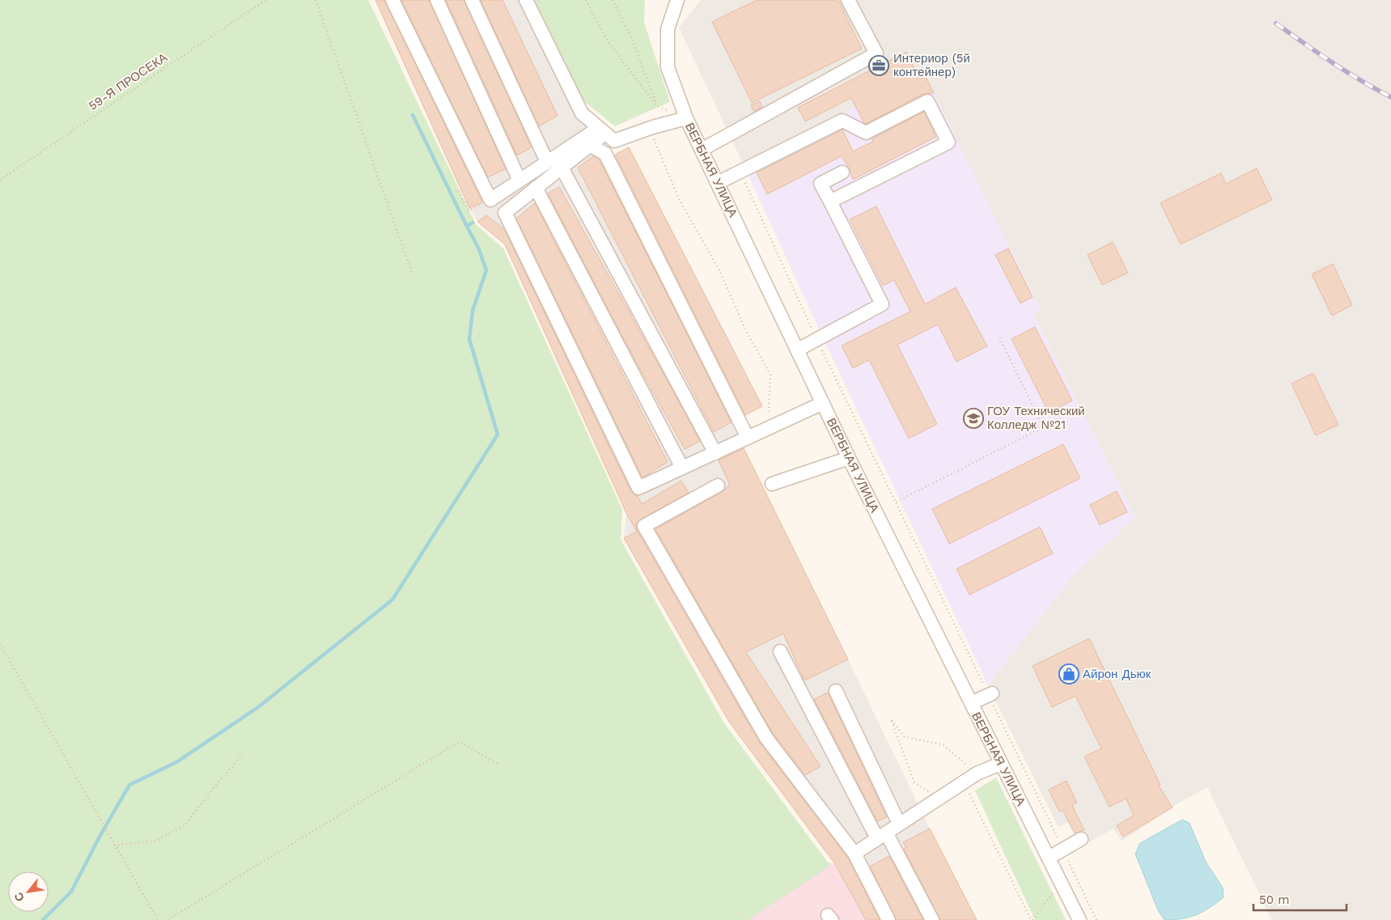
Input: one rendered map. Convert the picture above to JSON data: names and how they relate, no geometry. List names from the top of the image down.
{
  "streets": {
    "street": ["ВЕРБНАЯ УЛИЦА"],
    "path": ["59-Я ПРОСЕКА"]
  },
  "places": {
    "office": ["Интериор (5й контейнер)"],
    "school or university": ["ГОУ Технический Колледж №21"],
    "shop": ["Айрон Дьюк"]
  },
  "scale_bar": "50 m",
  "north": "bottom left"
}
